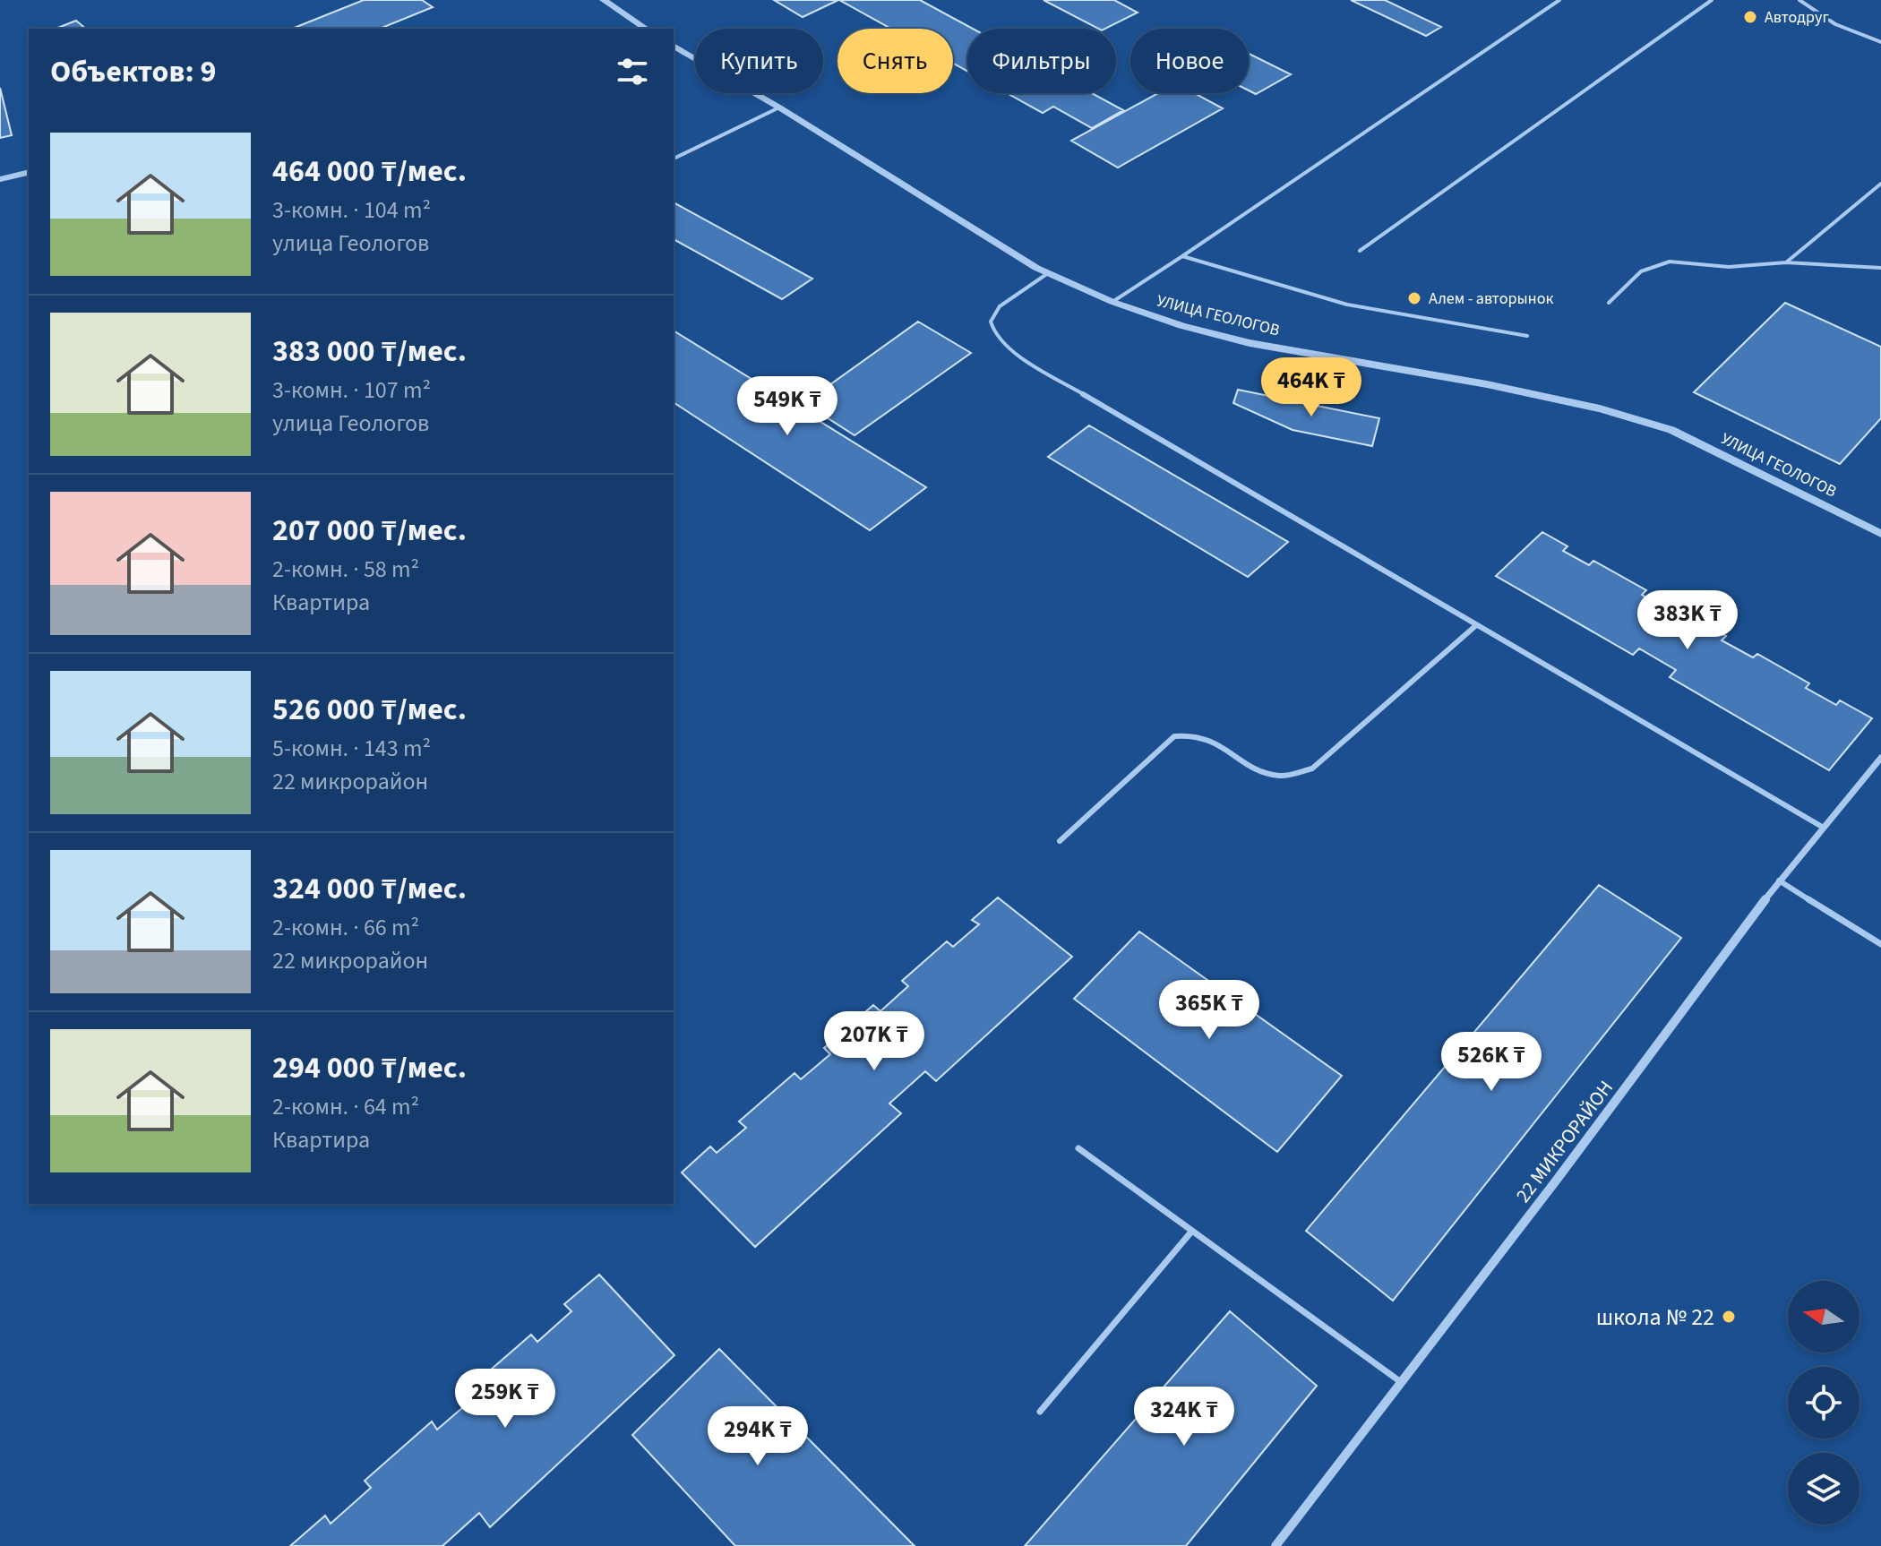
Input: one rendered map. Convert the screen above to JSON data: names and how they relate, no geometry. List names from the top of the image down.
{
  "streets": {
    "street": ["УЛИЦА ГЕОЛОГОВ", "22 МИКРОРАЙОН"]
  },
  "places": ["Автодруг", "Алем - авторынок", "школа № 22"],
  "north": "left",
  "page": {
    "chip": [
      "Купить",
      "Снять",
      "Фильтры",
      "Новое"
    ],
    "heading": "Объектов: 9",
    "list": [
      {
        "name": "464 000 ₸/мес.",
        "note": "3-комн. · 104 m² · улица Геологов"
      },
      {
        "name": "383 000 ₸/мес.",
        "note": "3-комн. · 107 m² · улица Геологов"
      },
      {
        "name": "207 000 ₸/мес.",
        "note": "2-комн. · 58 m² · Квартира"
      },
      {
        "name": "526 000 ₸/мес.",
        "note": "5-комн. · 143 m² · 22 микрорайон"
      },
      {
        "name": "324 000 ₸/мес.",
        "note": "2-комн. · 66 m² · 22 микрорайон"
      },
      {
        "name": "294 000 ₸/мес.",
        "note": "2-комн. · 64 m² · Квартира"
      }
    ],
    "price": [
      "464K ₸",
      "549K ₸",
      "383K ₸",
      "365K ₸",
      "207K ₸",
      "526K ₸",
      "259K ₸",
      "324K ₸",
      "294K ₸"
    ]
  }
}
